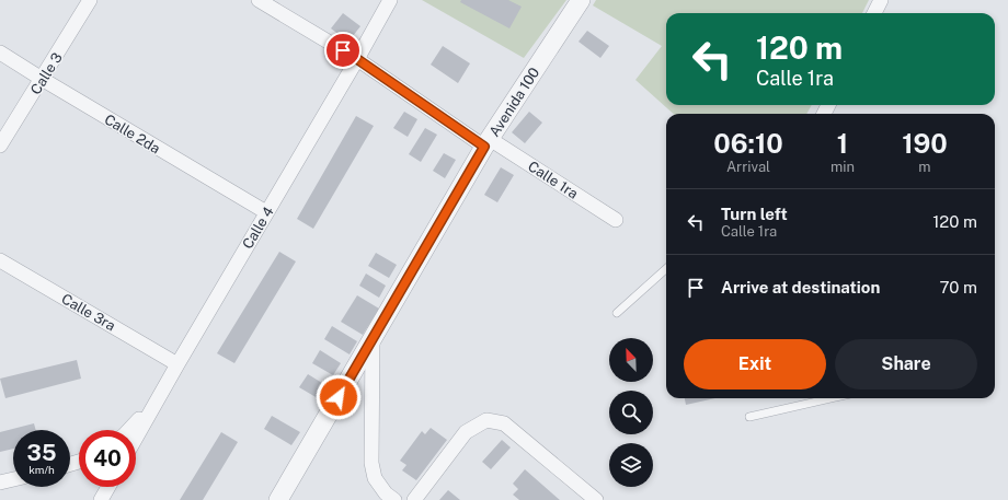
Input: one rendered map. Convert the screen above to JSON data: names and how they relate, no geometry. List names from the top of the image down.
{
  "streets": {
    "street": [
      "Calle 3",
      "Avenida 100",
      "Calle 2da",
      "Calle 1ra",
      "Calle 4",
      "Calle 3ra"
    ]
  },
  "crossings": [
    ["Calle 3", "Calle 2da"],
    ["Avenida 100", "Calle 1ra"],
    ["Calle 2da", "Calle 4"],
    ["Calle 1ra", "Calle 4"],
    ["Calle 4", "Calle 3ra"]
  ],
  "north": "top left",
  "page": {
    "turn": ["120 m", "Calle 1ra"],
    "eta": [
      "06:10",
      "Arrival",
      "1",
      "min",
      "190",
      "m"
    ],
    "list": [
      {
        "name": "Turn left",
        "note": "Calle 1ra",
        "value": "120 m"
      },
      {
        "name": "Arrive at destination",
        "value": "70 m"
      }
    ],
    "buttons": ["Exit", "Share"],
    "speed": "35 km/h",
    "limit": "40"
  }
}
